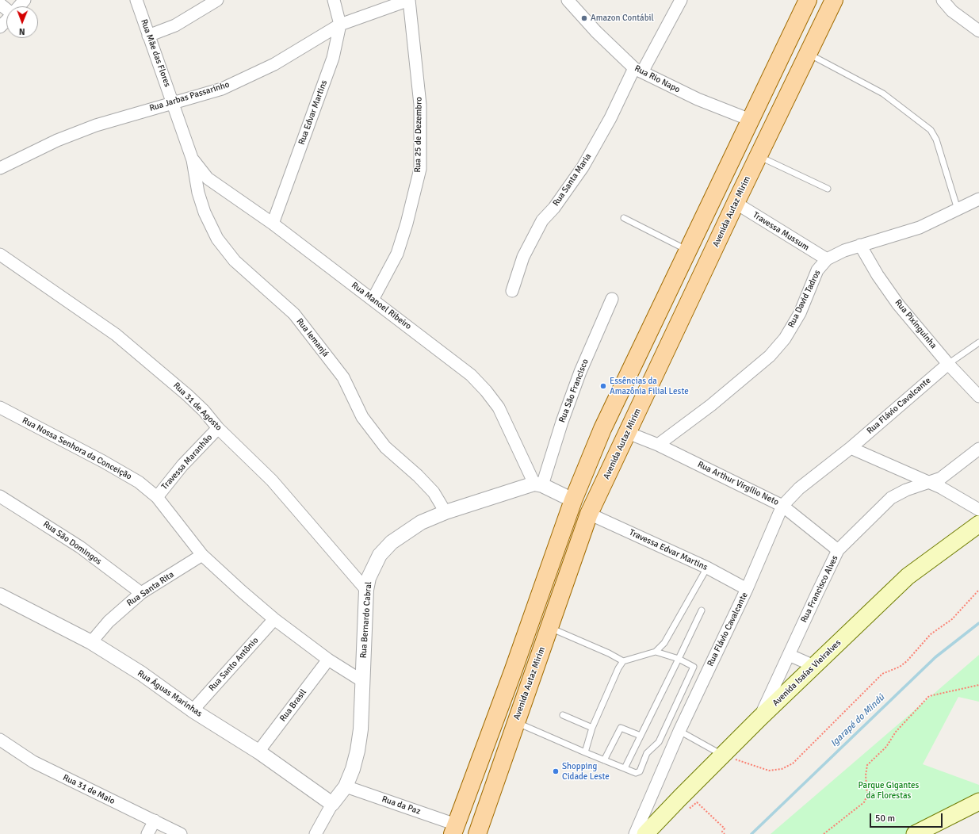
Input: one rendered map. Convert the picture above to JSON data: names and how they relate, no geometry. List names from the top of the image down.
{
  "streets": {
    "main road": ["Avenida Autaz Mirim", "Avenida Isaías Vieiralves"],
    "street": [
      "Rua Mãe das Flores",
      "Rua Rio Napo",
      "Rua Jarbas Passarinho",
      "Rua Edvar Martins",
      "Rua 25 de Dezembro",
      "Rua Santa Maria",
      "Travessa Mussum",
      "Rua David Tadros",
      "Rua Manoel Ribeiro",
      "Rua Pixinguinha",
      "Rua Iemanjá",
      "Rua São Francisco",
      "Rua Flávio Cavalcante",
      "Rua 31 de Agosto",
      "Rua Nossa Senhora da Conceição",
      "Travessa Maranhão",
      "Rua Arthur Virgílio Neto",
      "Rua São Domingos",
      "Travessa Edvar Martins",
      "Rua Santa Rita",
      "Rua Francisco Alves",
      "Rua Bernardo Cabral",
      "Rua Santo Antônio",
      "Rua Águas Marinhas",
      "Rua Brasil",
      "Rua 31 de Maio",
      "Rua da Paz"
    ]
  },
  "crossings": [
    ["Rua Mãe das Flores", "Rua Jarbas Passarinho"],
    ["Rua Mãe das Flores", "Rua Manoel Ribeiro"],
    ["Rua Mãe das Flores", "Rua Iemanjá"],
    ["Rua Rio Napo", "Rua Santa Maria"],
    ["Rua Jarbas Passarinho", "Rua Edvar Martins"],
    ["Rua Jarbas Passarinho", "Rua 25 de Dezembro"],
    ["Rua Edvar Martins", "Rua Manoel Ribeiro"],
    ["Rua 25 de Dezembro", "Rua Manoel Ribeiro"],
    ["Avenida Autaz Mirim", "Travessa Mussum"],
    ["Avenida Autaz Mirim", "Rua Arthur Virgílio Neto"],
    ["Avenida Autaz Mirim", "Travessa Edvar Martins"],
    ["Travessa Mussum", "Rua David Tadros"],
    ["Rua David Tadros", "Rua Pixinguinha"],
    ["Rua David Tadros", "Rua Arthur Virgílio Neto"],
    ["Rua Manoel Ribeiro", "Rua Iemanjá"],
    ["Rua Manoel Ribeiro", "Rua São Francisco"],
    ["Rua Manoel Ribeiro", "Rua Bernardo Cabral"],
    ["Rua Pixinguinha", "Rua Flávio Cavalcante"],
    ["Rua Iemanjá", "Rua Bernardo Cabral"],
    ["Rua São Francisco", "Rua Bernardo Cabral"],
    ["Rua Flávio Cavalcante", "Rua Arthur Virgílio Neto"],
    ["Rua Flávio Cavalcante", "Travessa Edvar Martins"],
    ["Rua 31 de Agosto", "Travessa Maranhão"],
    ["Rua 31 de Agosto", "Rua Bernardo Cabral"],
    ["Rua Nossa Senhora da Conceição", "Travessa Maranhão"],
    ["Rua Nossa Senhora da Conceição", "Rua Santa Rita"],
    ["Rua Nossa Senhora da Conceição", "Rua Bernardo Cabral"],
    ["Rua Nossa Senhora da Conceição", "Rua Santo Antônio"],
    ["Rua Nossa Senhora da Conceição", "Rua Brasil"],
    ["Rua Arthur Virgílio Neto", "Rua Francisco Alves"],
    ["Rua São Domingos", "Rua Santa Rita"],
    ["Rua Santa Rita", "Rua Águas Marinhas"],
    ["Rua Francisco Alves", "Avenida Isaías Vieiralves"],
    ["Rua Bernardo Cabral", "Rua Águas Marinhas"],
    ["Rua Bernardo Cabral", "Rua da Paz"],
    ["Rua Santo Antônio", "Rua Águas Marinhas"],
    ["Rua Águas Marinhas", "Rua Brasil"]
  ],
  "water": ["Igarapé do Mindú"],
  "parks": ["Parque Gigantes da Florestas"],
  "places": ["Amazon Contábil", "Essências da Amazônia Filial Leste", "Shopping Cidade Leste"],
  "scale_bar": "50 m",
  "north": "bottom"
}
